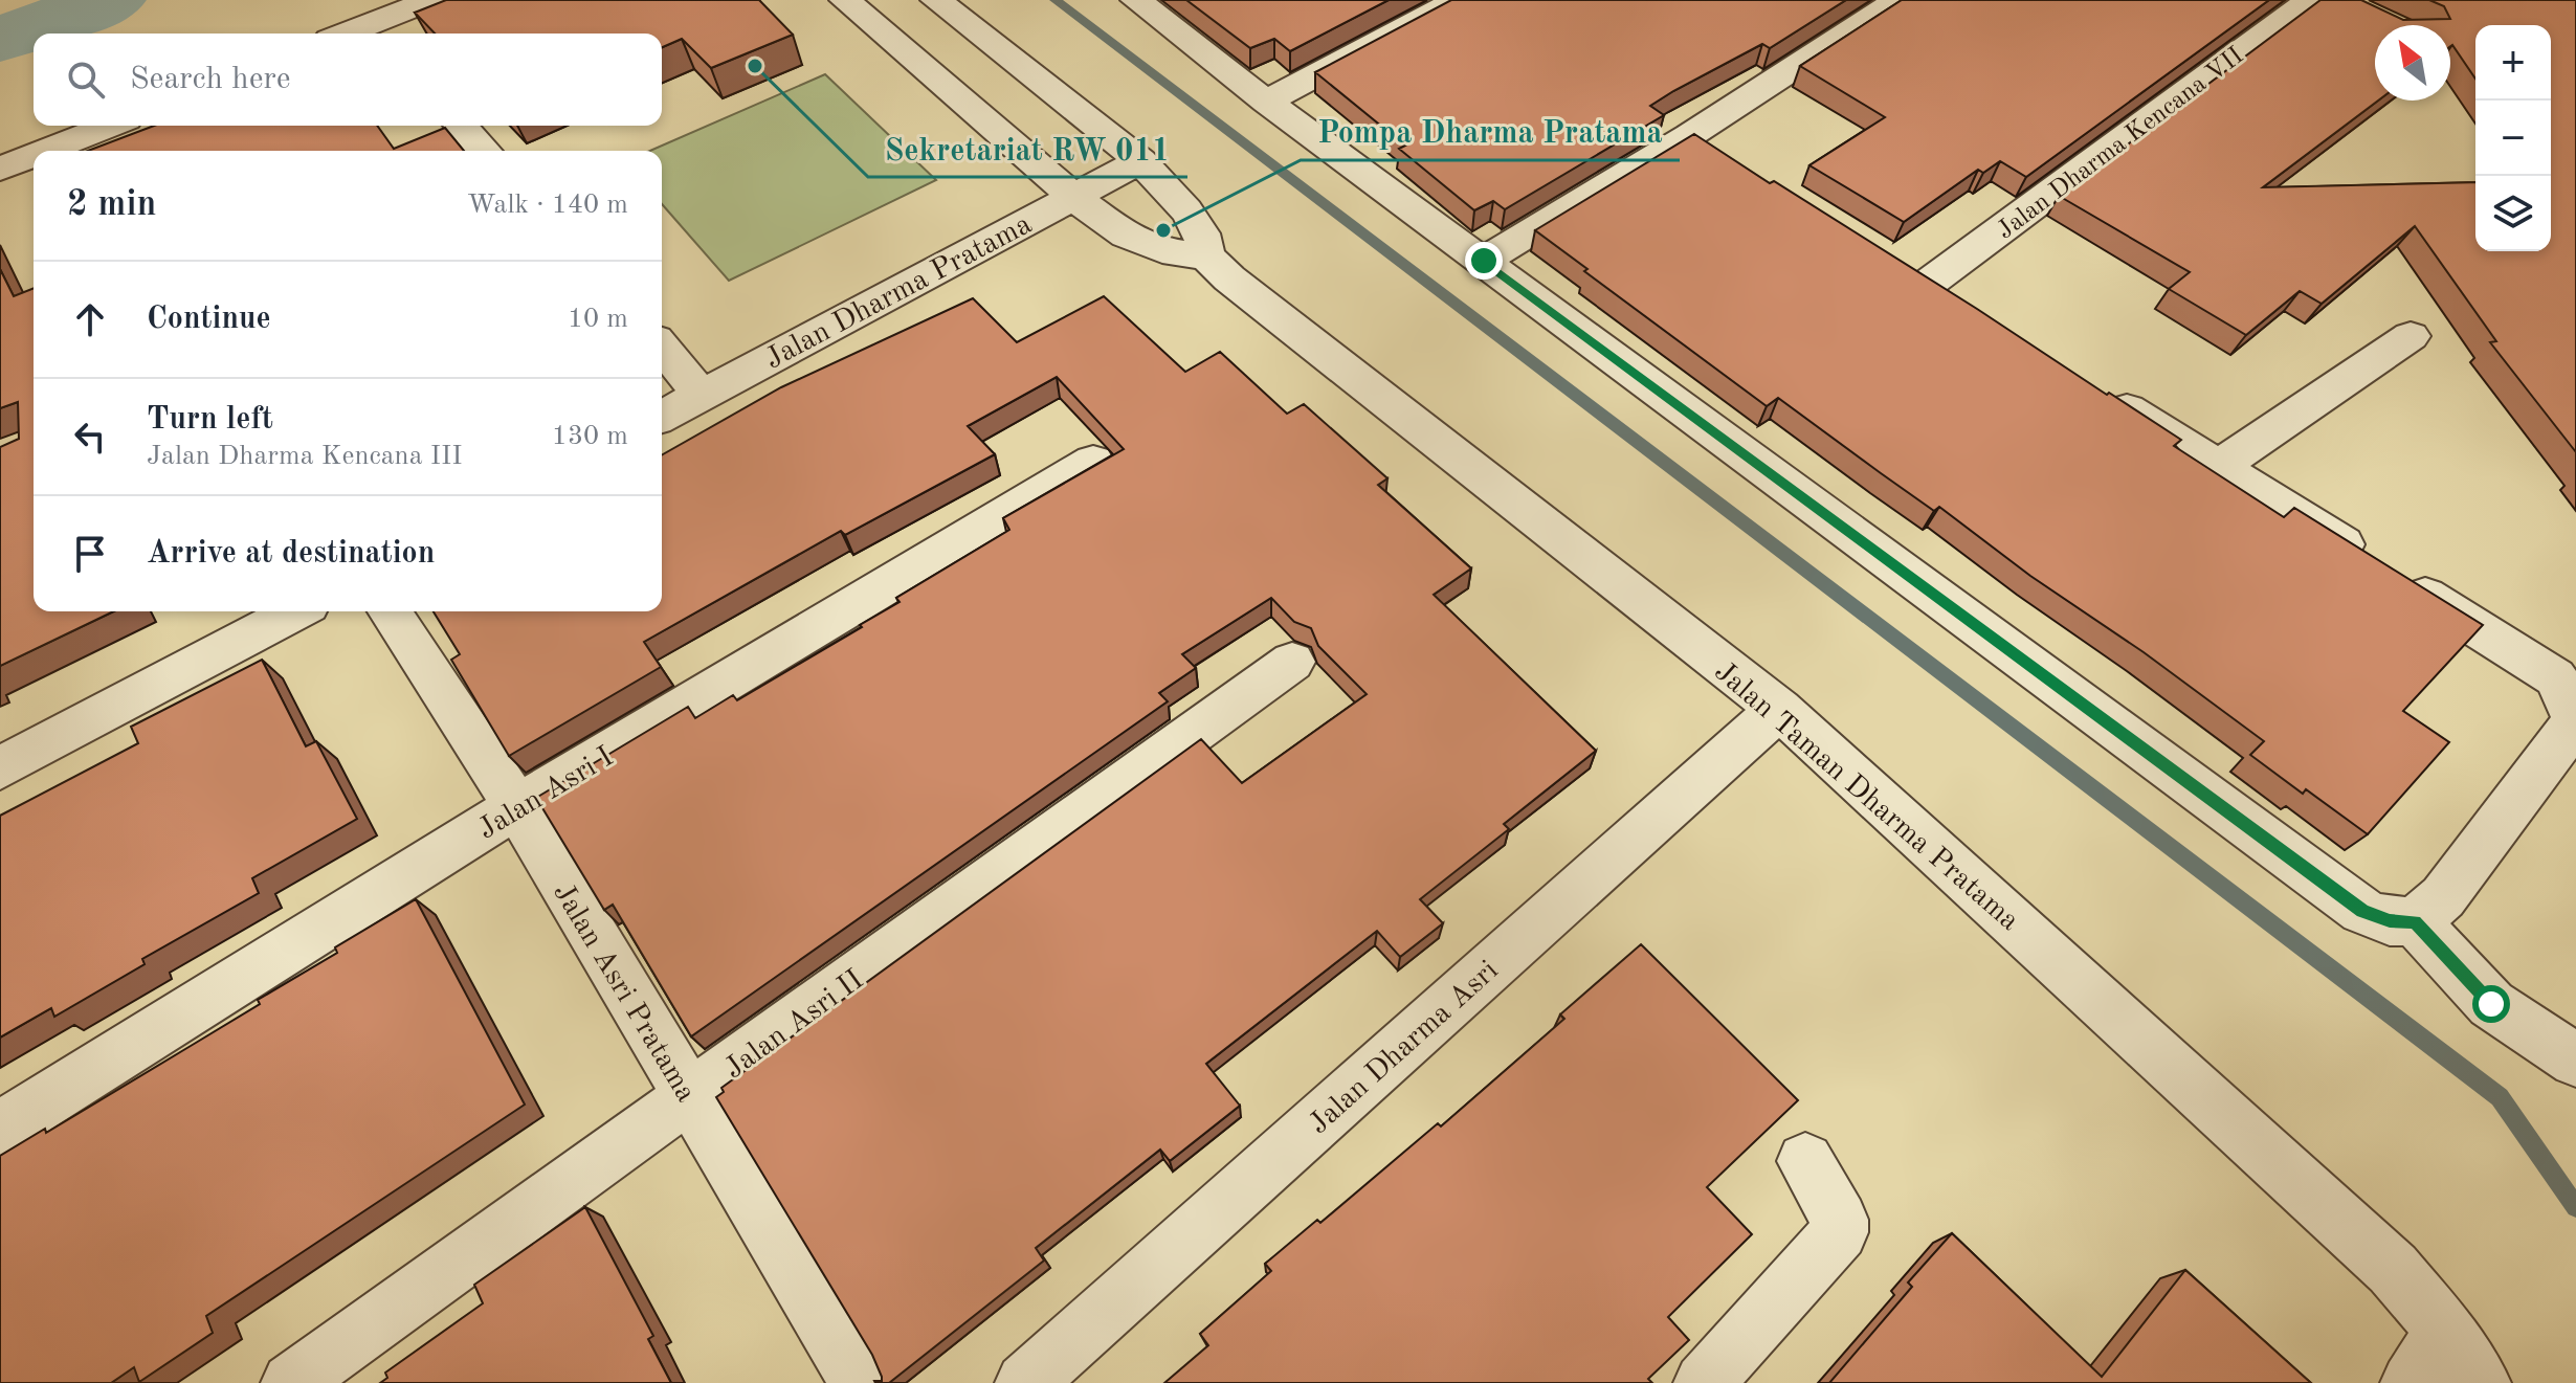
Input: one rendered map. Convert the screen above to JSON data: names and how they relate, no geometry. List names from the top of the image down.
{
  "streets": {
    "street": [
      "Jalan Dharma Kencana VII",
      "Jalan Dharma Pratama",
      "Jalan Asri I",
      "Jalan Taman Dharma Pratama",
      "Jalan Asri Pratama",
      "Jalan Asri II",
      "Jalan Dharma Asri"
    ]
  },
  "crossings": [
    ["Jalan Dharma Pratama", "Jalan Taman Dharma Pratama"],
    ["Jalan Asri I", "Jalan Asri Pratama"],
    ["Jalan Taman Dharma Pratama", "Jalan Dharma Asri"],
    ["Jalan Asri Pratama", "Jalan Asri II"]
  ],
  "places": ["Sekretariat RW 011", "Pompa Dharma Pratama"],
  "north": "top left",
  "page": {
    "map_buttons": ["+", "−"],
    "search": "Search here",
    "heading": ["2 min", "Walk · 140 m"],
    "list": [
      ["Continue", "10 m"],
      ["Turn left", "Jalan Dharma Kencana III", "130 m"],
      "Arrive at destination"
    ]
  }
}
